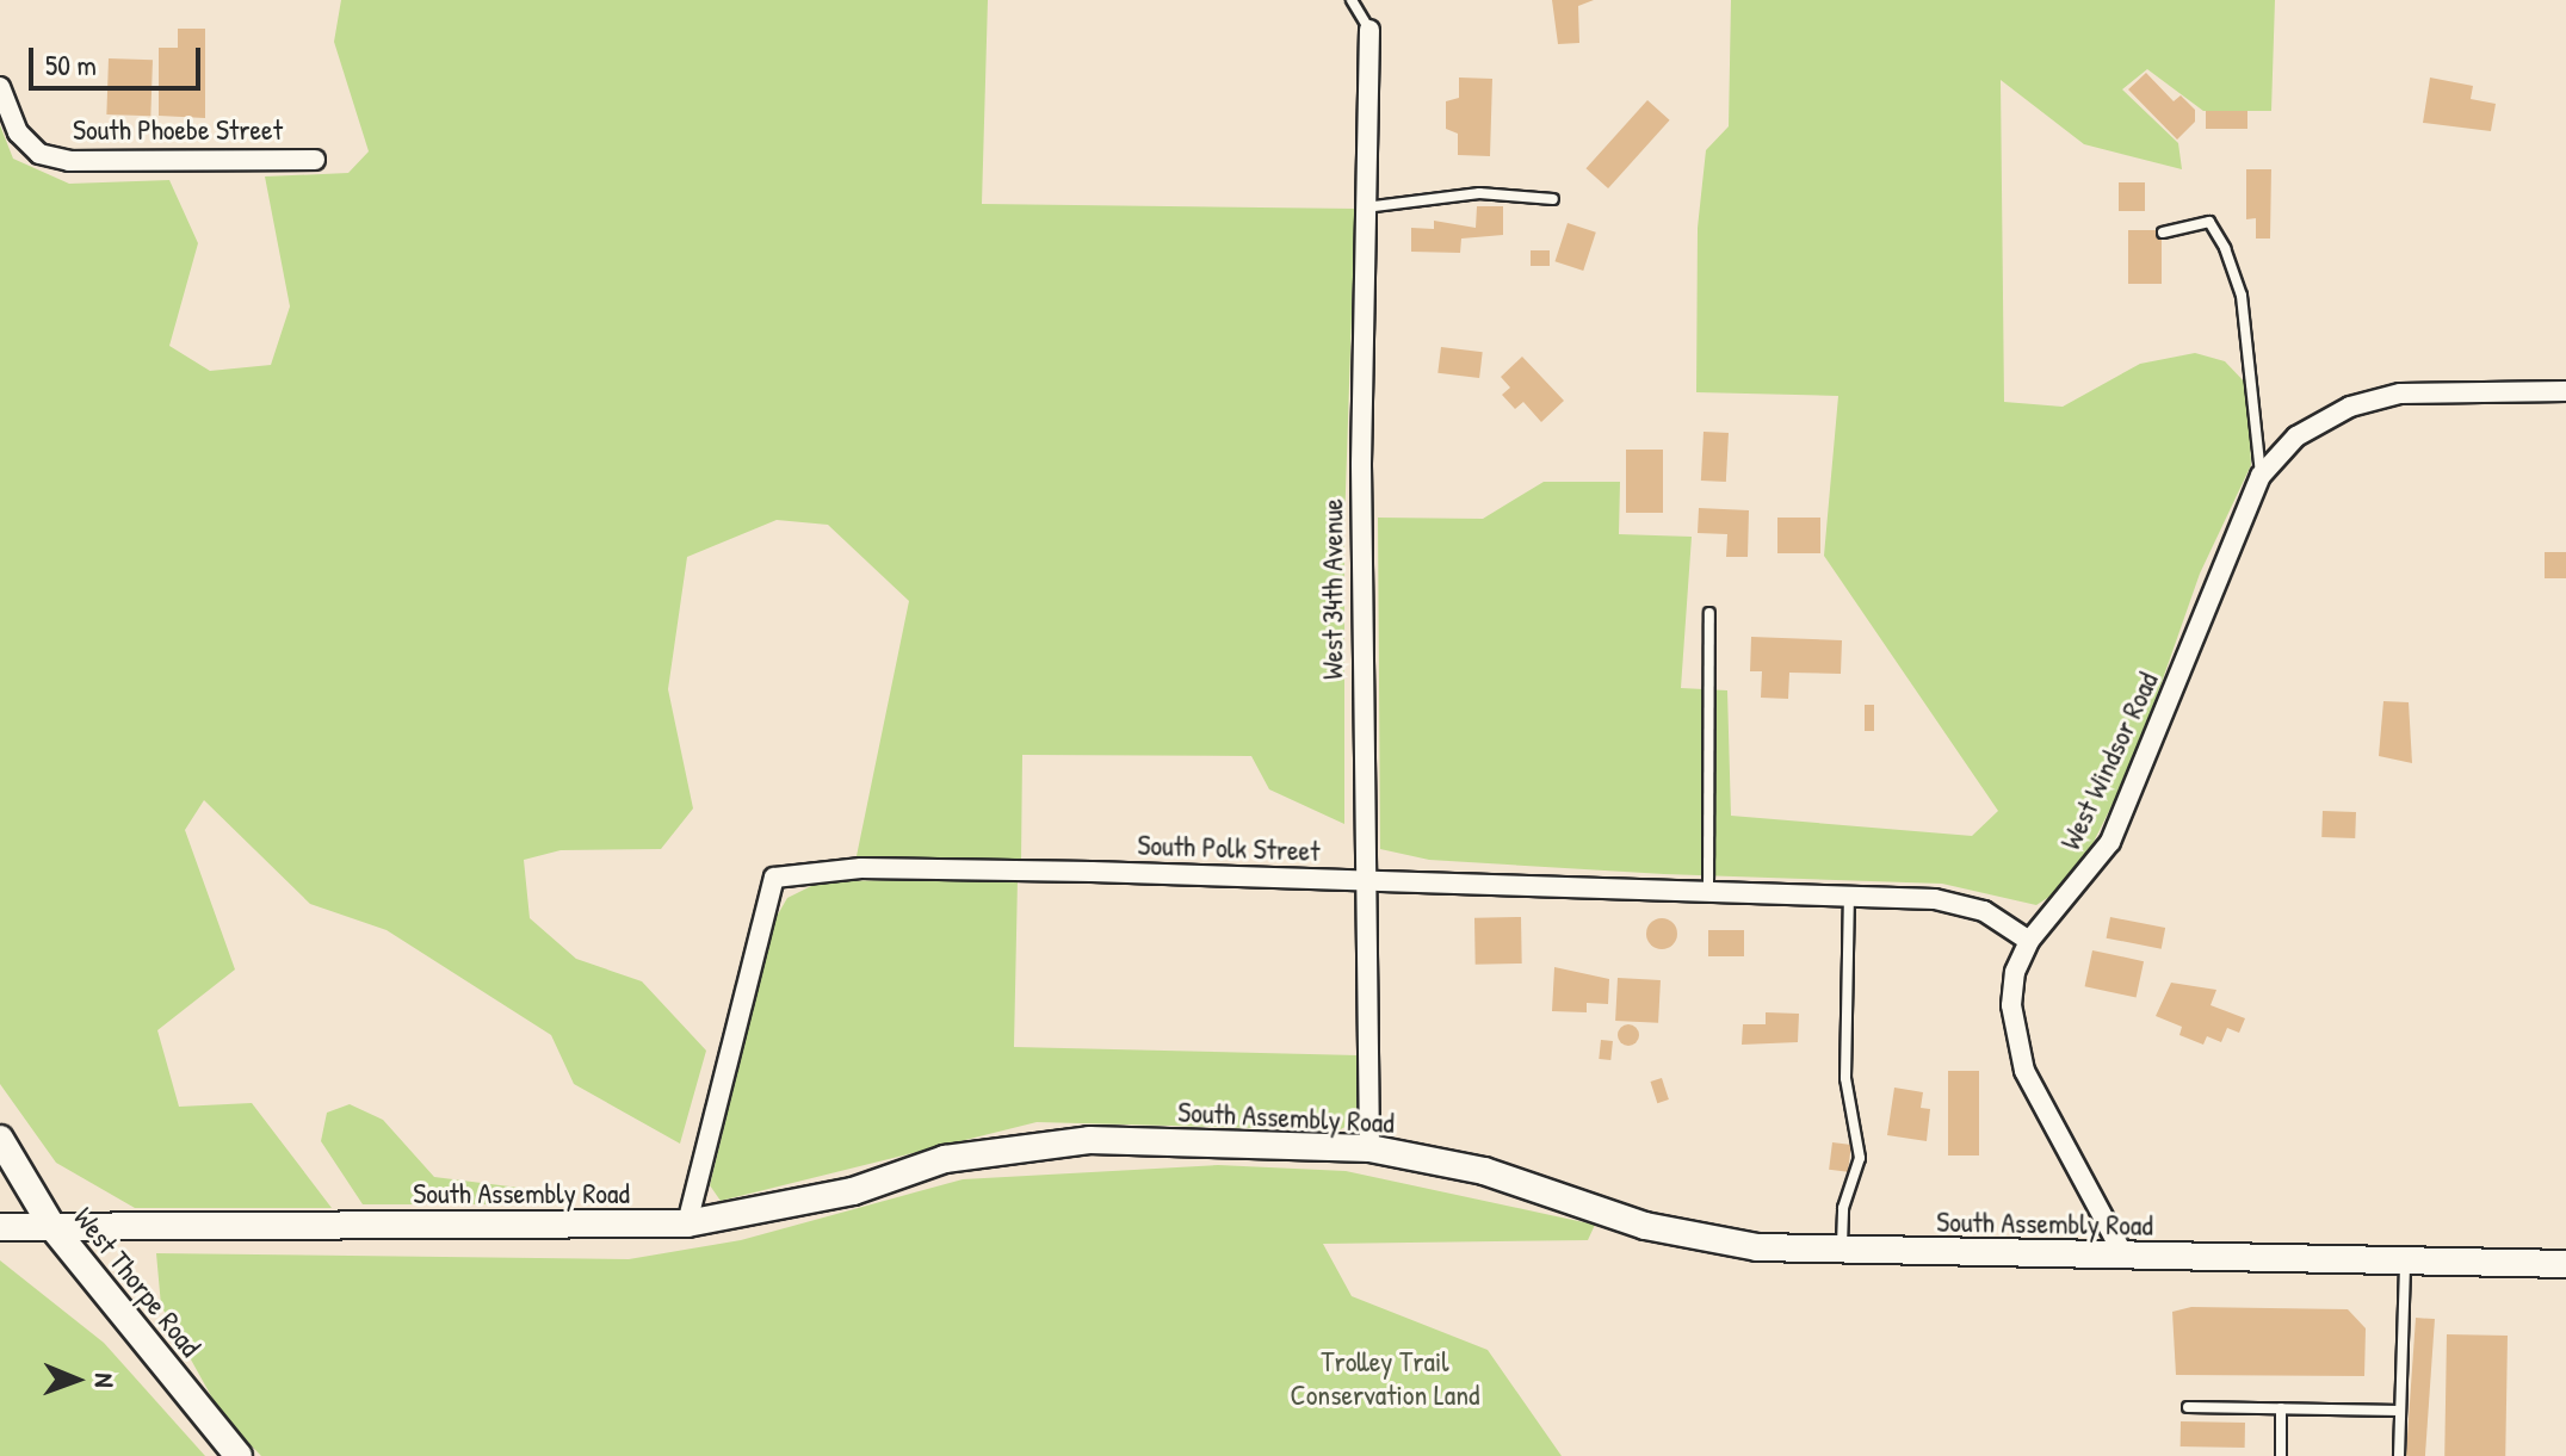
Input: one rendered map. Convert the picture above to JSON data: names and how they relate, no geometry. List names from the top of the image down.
{
  "streets": {
    "street": [
      "South Phoebe Street",
      "West 34th Avenue",
      "West Windsor Road",
      "South Polk Street",
      "South Assembly Road",
      "West Thorpe Road"
    ]
  },
  "crossings": [
    ["West 34th Avenue", "South Polk Street"],
    ["West 34th Avenue", "South Assembly Road"],
    ["West Windsor Road", "South Polk Street"],
    ["West Windsor Road", "South Assembly Road"],
    ["South Polk Street", "South Assembly Road"],
    ["South Assembly Road", "West Thorpe Road"]
  ],
  "parks": ["Trolley Trail Conservation Land"],
  "scale_bar": "50 m",
  "north": "right"
}
